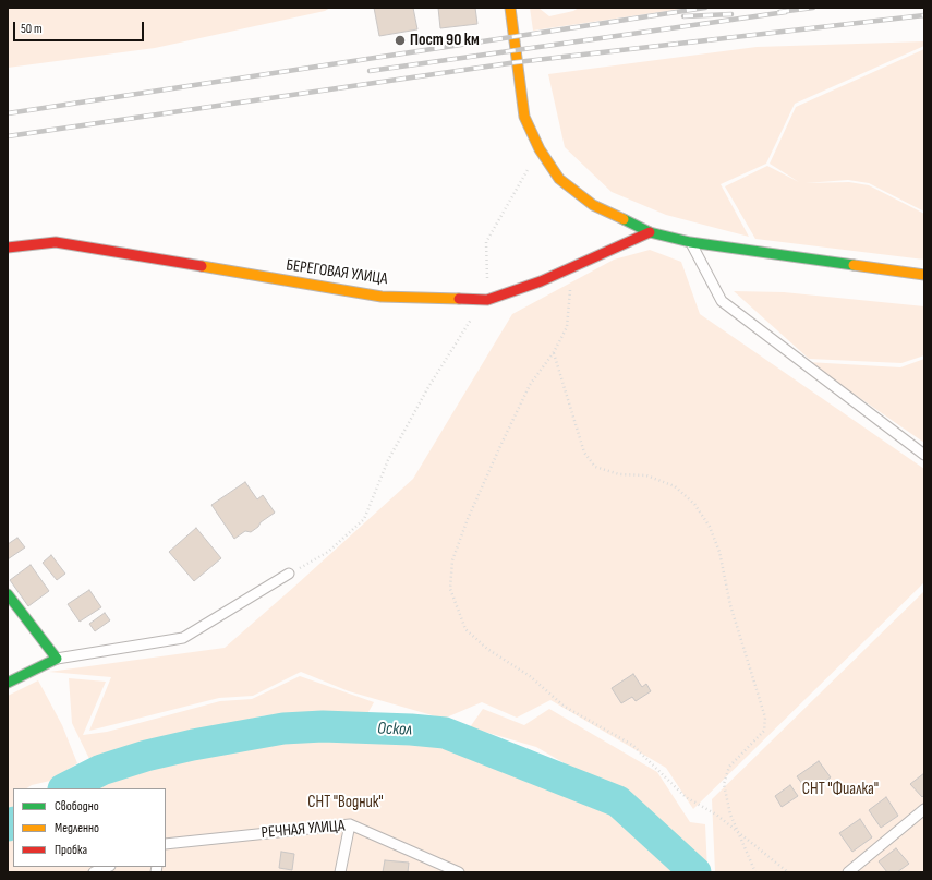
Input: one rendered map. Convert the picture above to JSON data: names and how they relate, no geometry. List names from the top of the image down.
{
  "streets": {
    "street": ["БЕРЕГОВАЯ УЛИЦА"],
    "lane": ["РЕЧНАЯ УЛИЦА"]
  },
  "water": ["Оскол"],
  "parks": ["СНТ \"Фиалка\"", "СНТ \"Водник\""],
  "places": ["Пост 90 км"],
  "legend": ["Свободно", "Медленно", "Пробка"],
  "scale_bar": "50 m"
}
